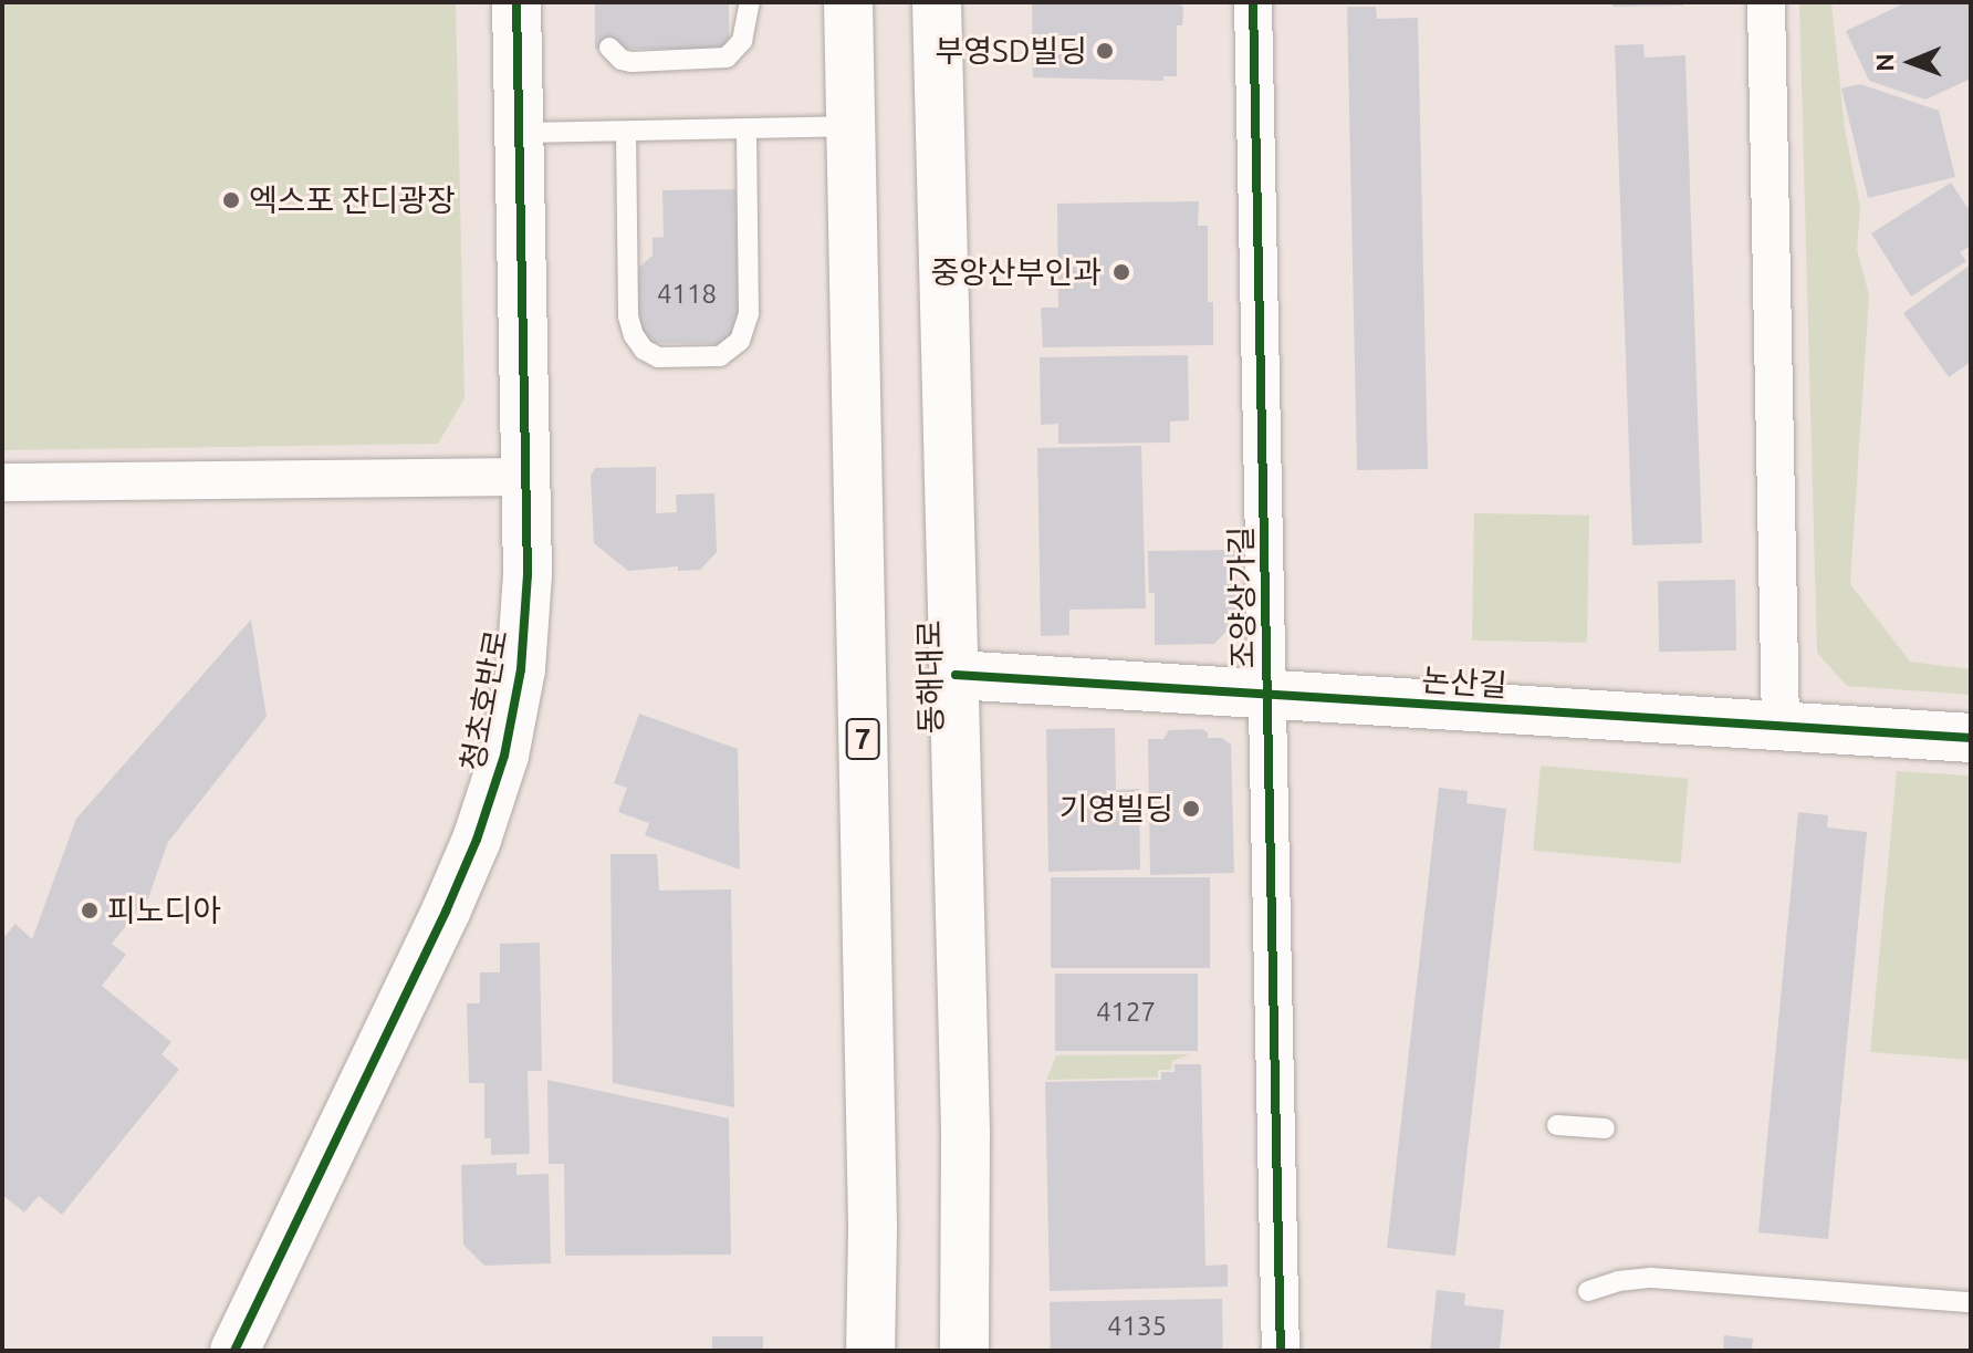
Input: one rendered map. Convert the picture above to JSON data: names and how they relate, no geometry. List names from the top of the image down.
{
  "streets": {
    "main road": [
      "동해대로",
      "논산길",
      "청초호반로",
      "7"
    ],
    "street": ["조양상가길"]
  },
  "crossings": [
    ["조양상가길", "논산길"],
    ["동해대로", "논산길"]
  ],
  "places": [
    "부영SD빌딩",
    "엑스포 잔디광장",
    "중앙산부인과",
    "기영빌딩",
    "피노디아"
  ],
  "house_numbers": ["4118", "4127", "4135"],
  "north": "left"
}
